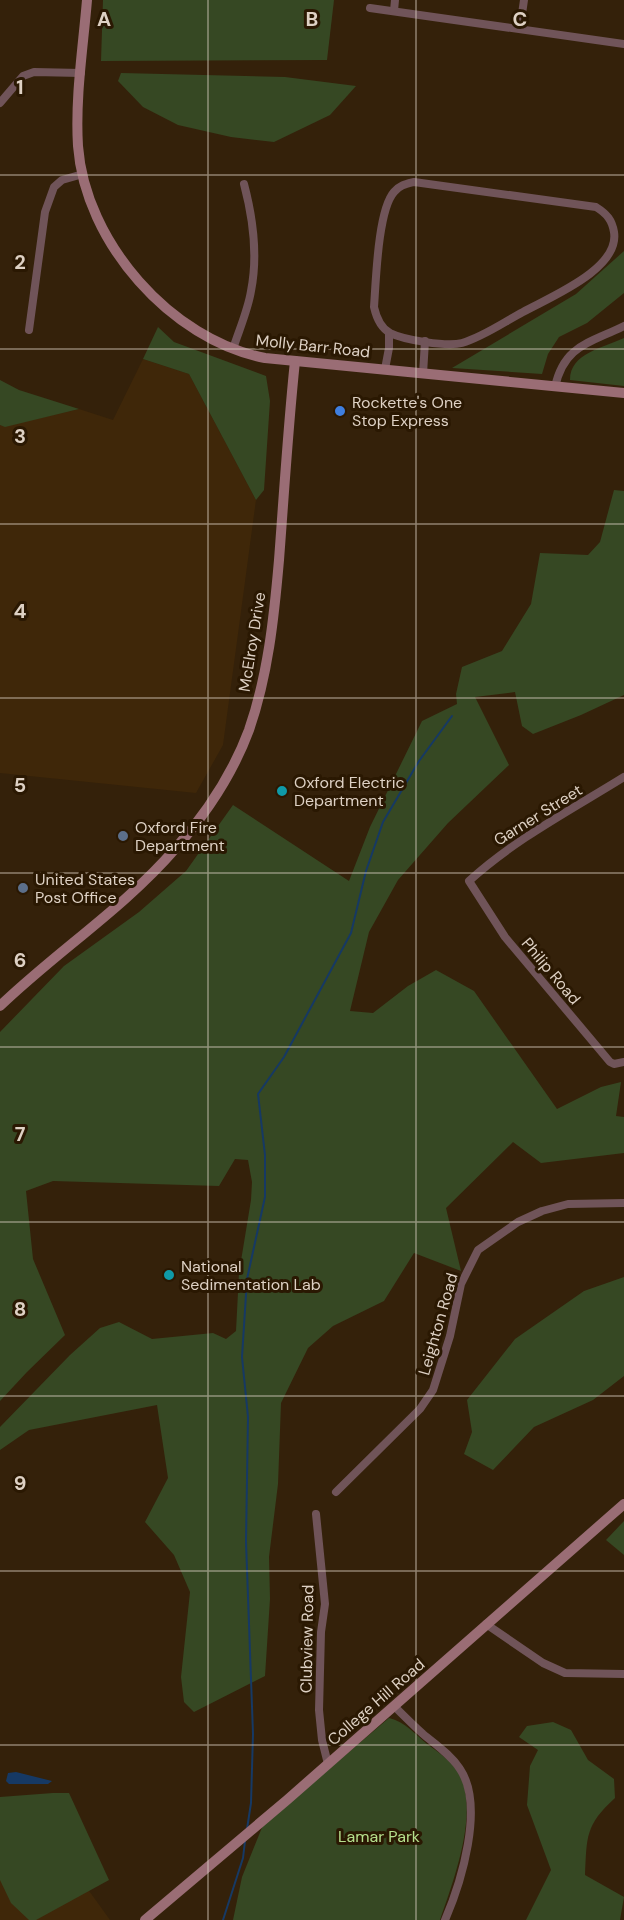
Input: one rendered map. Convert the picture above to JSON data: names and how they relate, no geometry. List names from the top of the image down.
{
  "streets": {
    "street": [
      "Molly Barr Road",
      "McElroy Drive",
      "Garner Street",
      "Philip Road",
      "Leighton Road",
      "Clubview Road",
      "College Hill Road"
    ]
  },
  "crossings": [
    ["Molly Barr Road", "McElroy Drive"],
    ["Garner Street", "Philip Road"],
    ["Clubview Road", "College Hill Road"]
  ],
  "parks": ["Lamar Park"],
  "places": [
    "Rockette's One Stop Express",
    "Oxford Electric Department",
    "Oxford Fire Department",
    "United States Post Office",
    "National Sedimentation Lab"
  ],
  "grid": {
    "columns": ["A", "B", "C"],
    "rows": [
      "1",
      "2",
      "3",
      "4",
      "5",
      "6",
      "7",
      "8",
      "9"
    ]
  }
}
